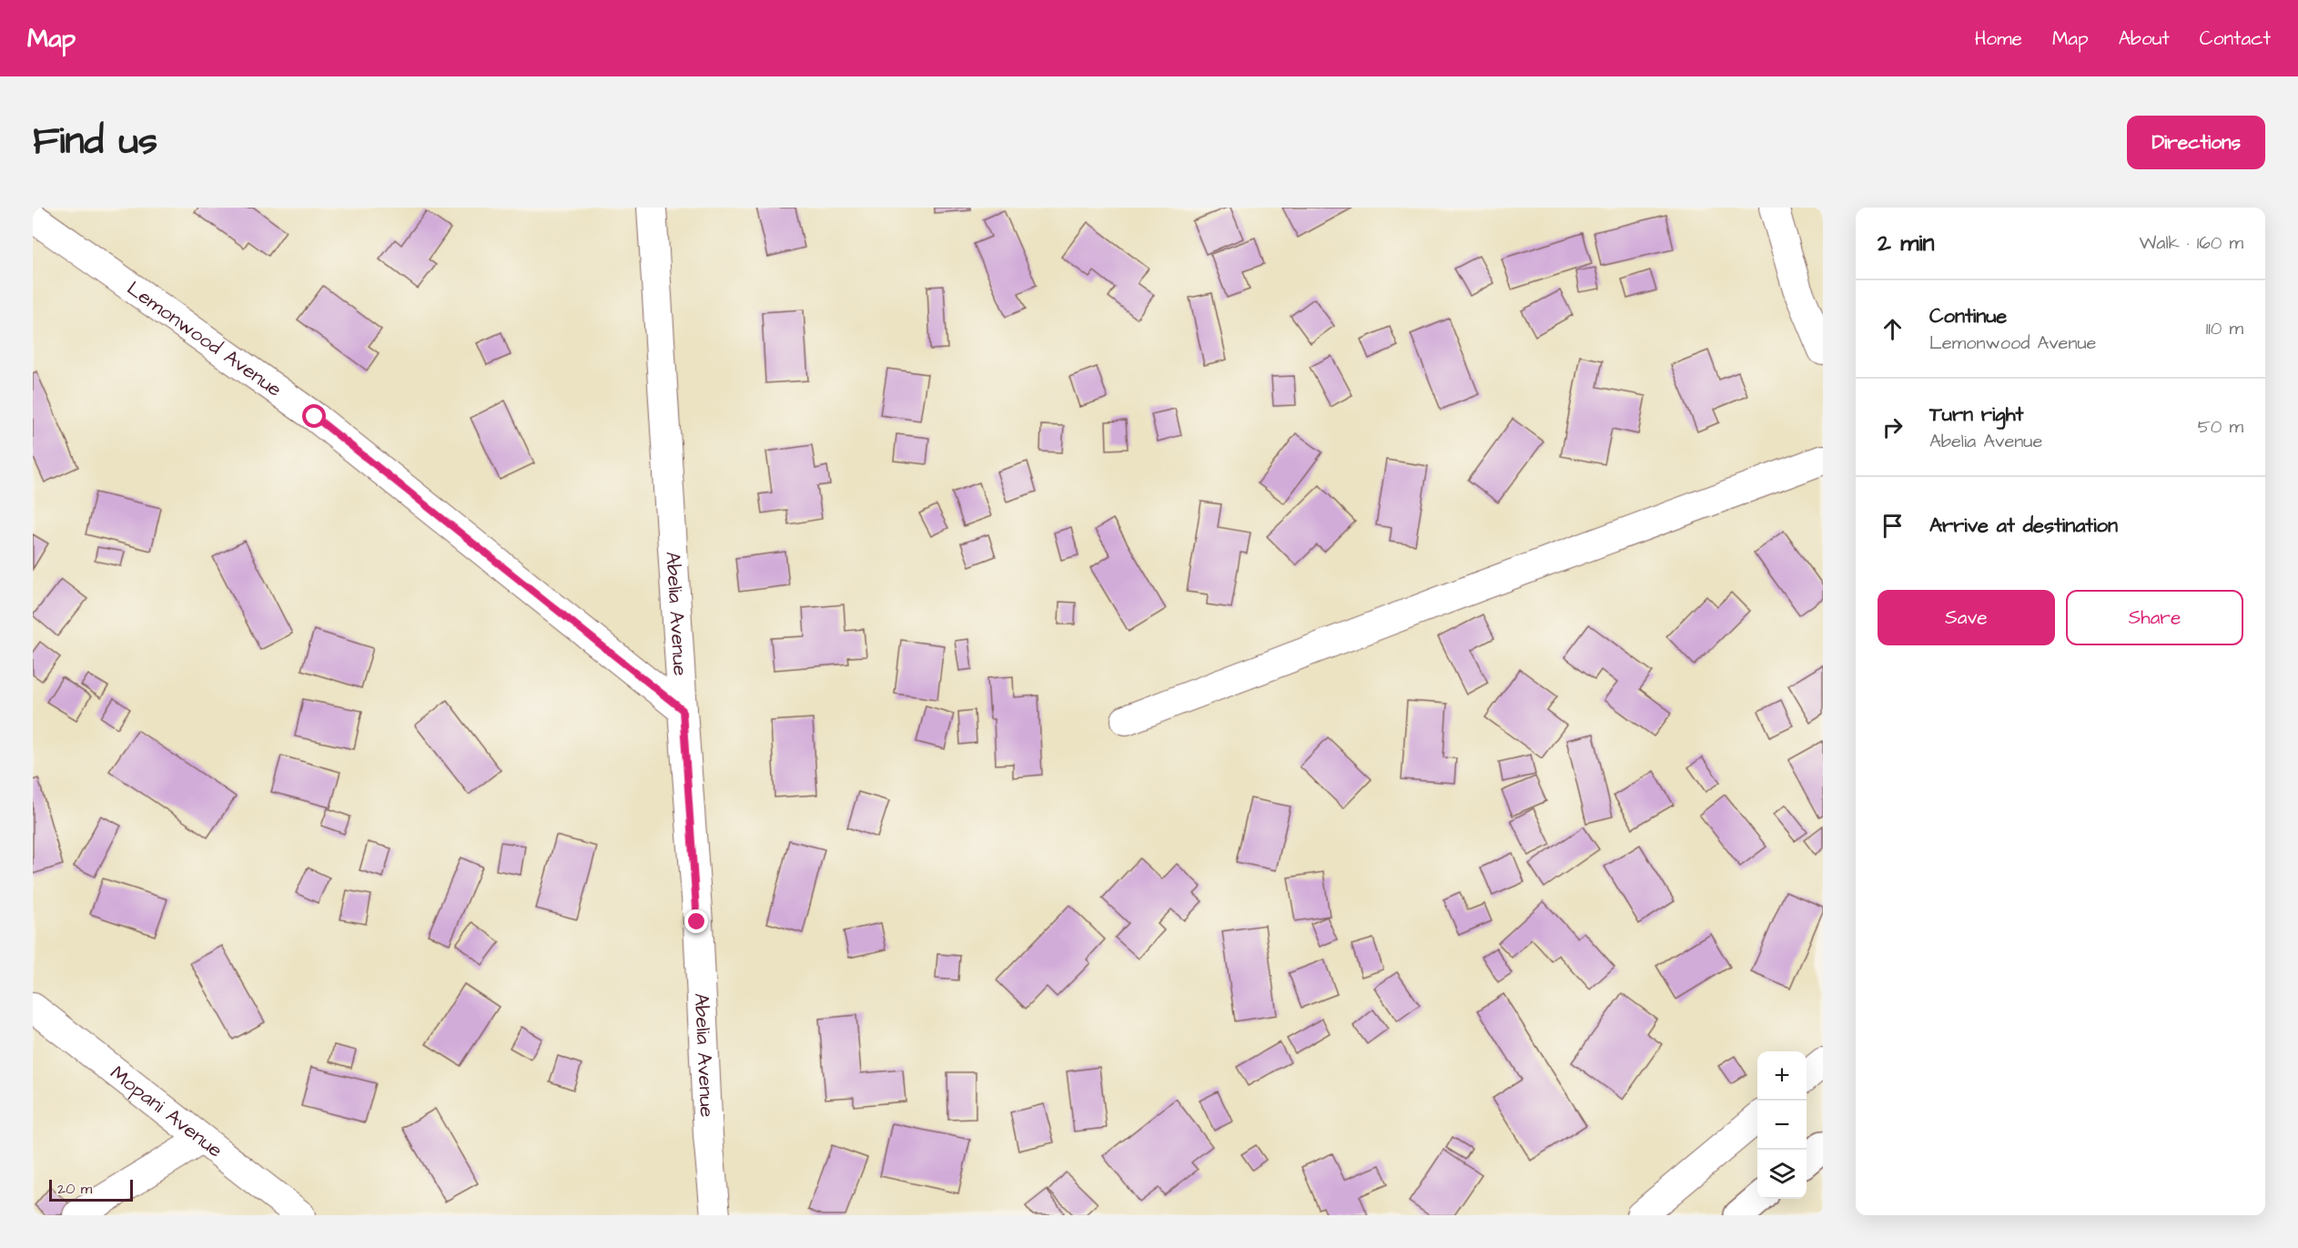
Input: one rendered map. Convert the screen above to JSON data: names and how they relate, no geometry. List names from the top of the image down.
{
  "streets": {
    "street": ["Lemonwood Avenue", "Abelia Avenue", "Mopani Avenue"]
  },
  "crossings": [
    ["Lemonwood Avenue", "Abelia Avenue"]
  ],
  "scale_bar": "20 m",
  "page": {
    "header": "Map",
    "nav": [
      "Home",
      "Map",
      "About",
      "Contact"
    ],
    "title": "Find us",
    "buttons": [
      "Directions",
      ["Save", "Share"]
    ],
    "heading": ["2 min", "Walk · 160 m"],
    "list": [
      ["Continue", "Lemonwood Avenue", "110 m"],
      ["Turn right", "Abelia Avenue", "50 m"],
      "Arrive at destination"
    ],
    "map_buttons": ["+", "−"],
    "scale": "20 m"
  }
}
